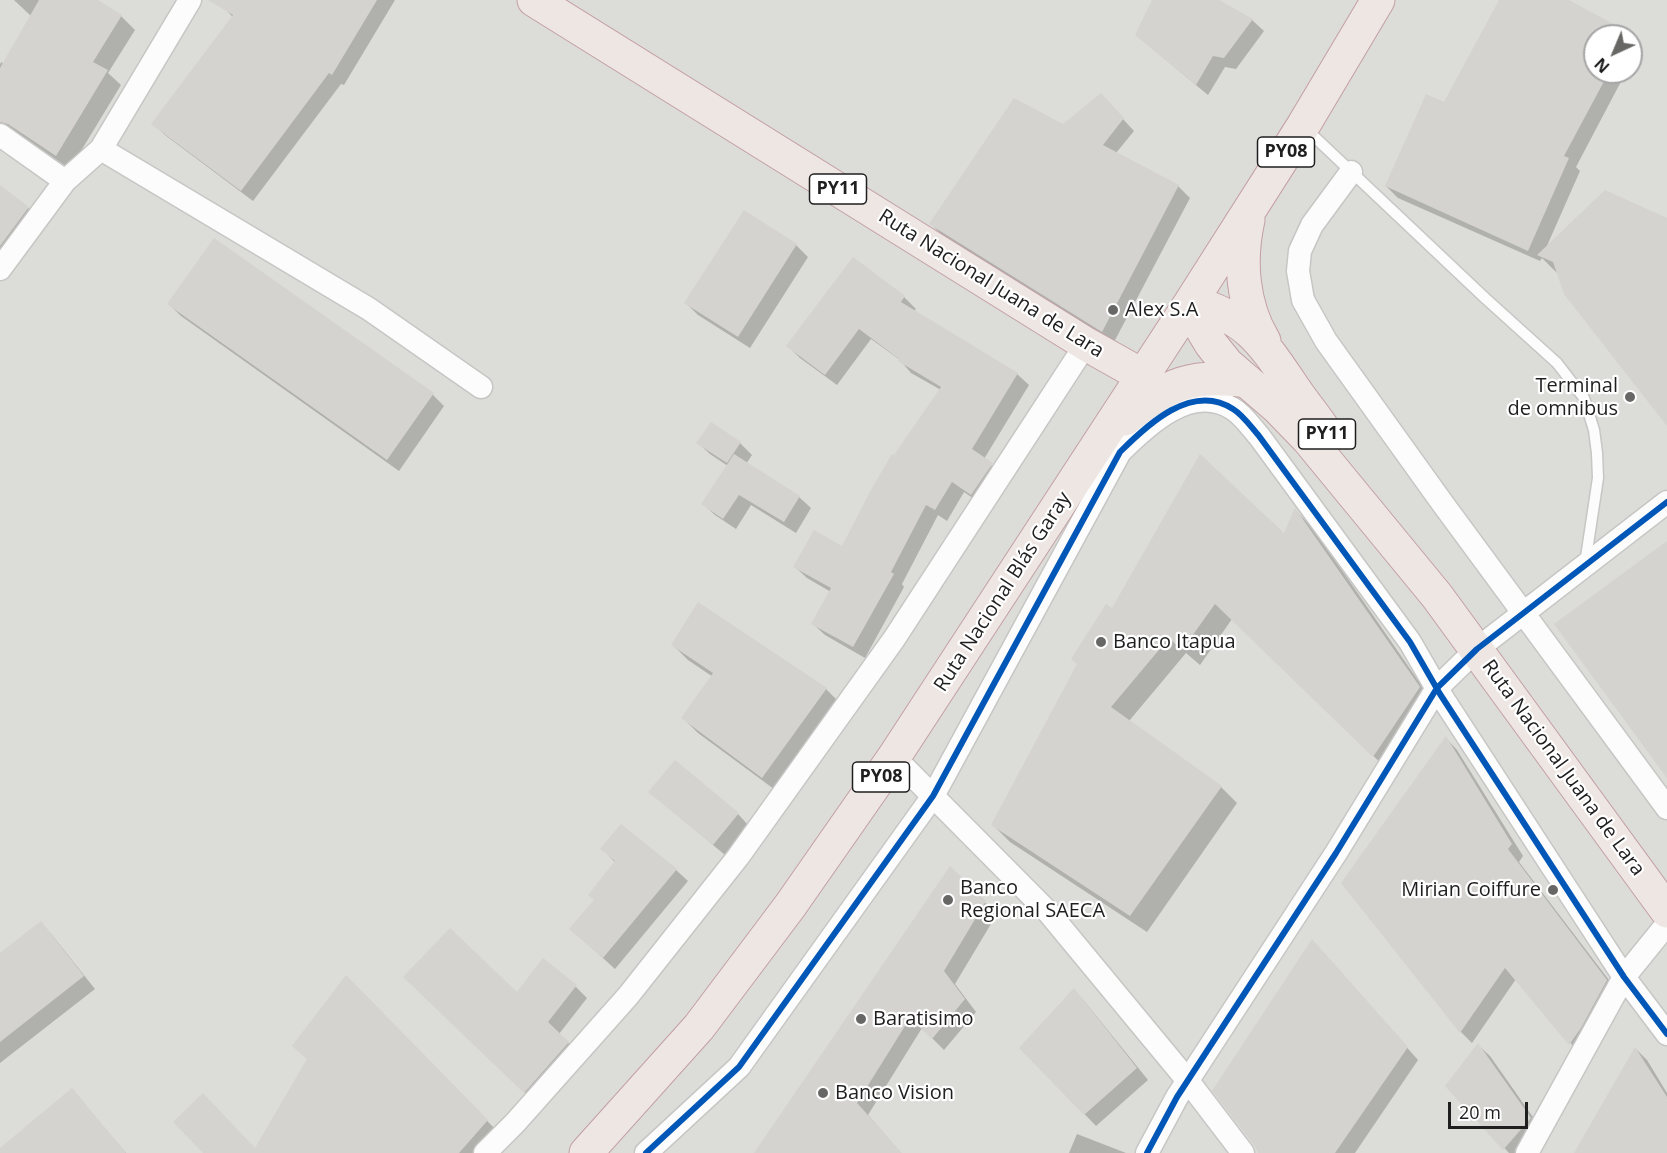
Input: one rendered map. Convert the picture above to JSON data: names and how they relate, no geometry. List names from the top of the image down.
{
  "streets": {
    "highway": [
      "PY08",
      "PY11",
      "Ruta Nacional Juana de Lara",
      "Ruta Nacional Blás Garay"
    ]
  },
  "crossings": [
    ["Ruta Nacional Juana de Lara", "Ruta Nacional Blás Garay"]
  ],
  "places": [
    "Alex S.A",
    "Terminal de omnibus",
    "Banco Itapua",
    "Mirian Coiffure",
    "Banco Regional SAECA",
    "Baratisimo",
    "Banco Vision"
  ],
  "scale_bar": "20 m",
  "north": "bottom left"
}
